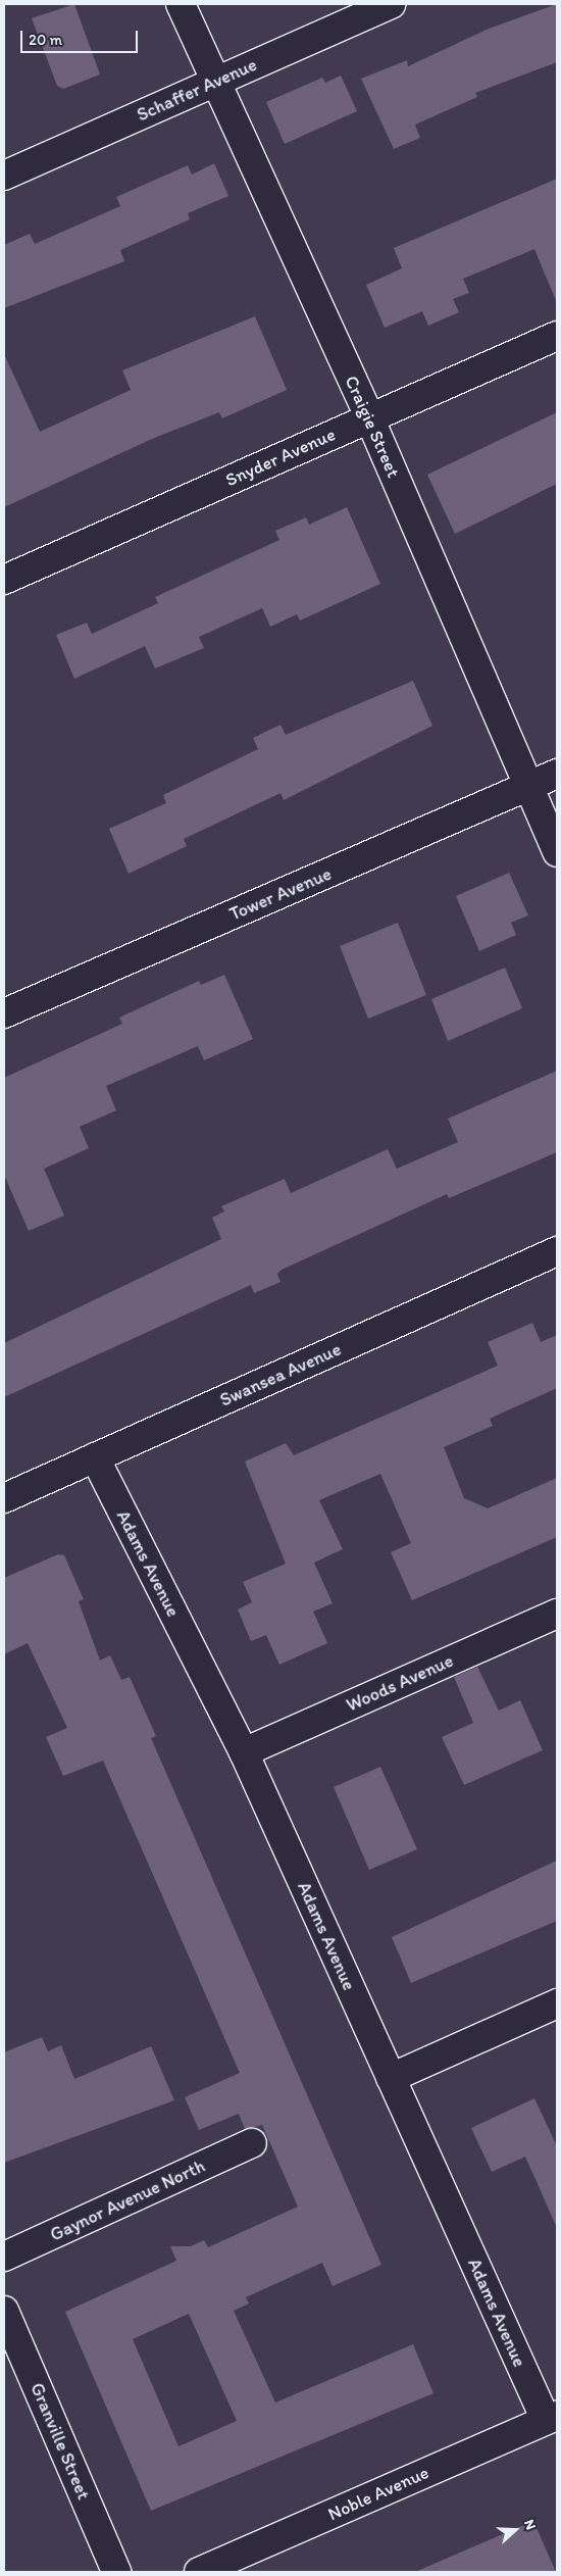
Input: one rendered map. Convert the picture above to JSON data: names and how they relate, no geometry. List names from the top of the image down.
{
  "streets": {
    "street": [
      "Schaffer Avenue",
      "Craigie Street",
      "Snyder Avenue",
      "Tower Avenue",
      "Swansea Avenue",
      "Adams Avenue",
      "Woods Avenue",
      "Gaynor Avenue North",
      "Granville Street",
      "Noble Avenue"
    ]
  },
  "crossings": [
    ["Schaffer Avenue", "Craigie Street"],
    ["Craigie Street", "Snyder Avenue"],
    ["Craigie Street", "Tower Avenue"],
    ["Swansea Avenue", "Adams Avenue"],
    ["Adams Avenue", "Woods Avenue"],
    ["Adams Avenue", "Noble Avenue"]
  ],
  "scale_bar": "20 m",
  "north": "right"
}
